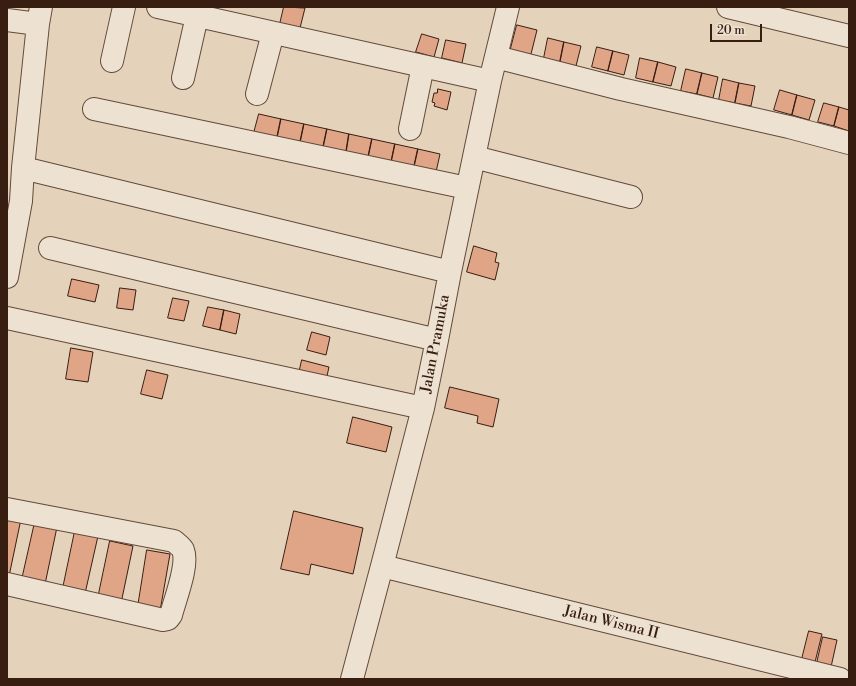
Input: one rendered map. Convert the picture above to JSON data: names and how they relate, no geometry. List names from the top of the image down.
{
  "streets": {
    "street": ["Jalan Pramuka", "Jalan Wisma II"]
  },
  "crossings": [
    ["Jalan Pramuka", "Jalan Wisma II"]
  ],
  "scale_bar": "20 m"
}
